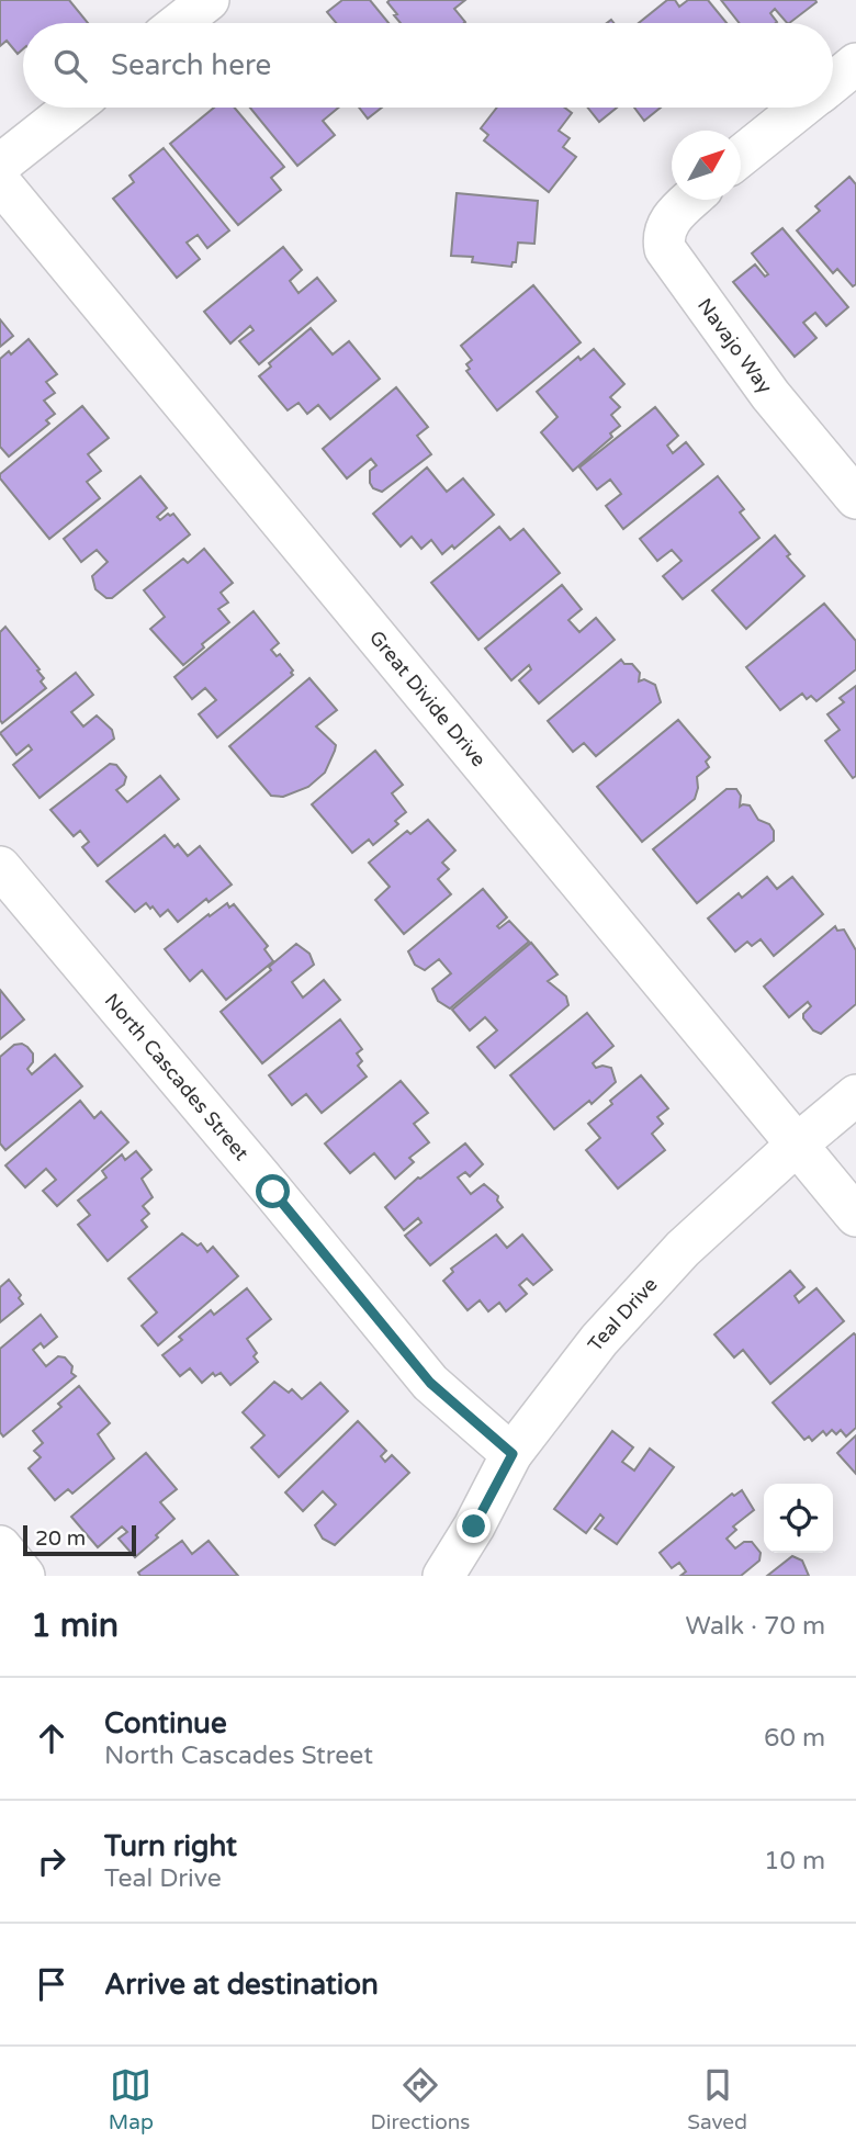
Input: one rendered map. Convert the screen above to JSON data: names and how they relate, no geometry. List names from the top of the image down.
{
  "streets": {
    "street": [
      "Navajo Way",
      "Great Divide Drive",
      "North Cascades Street",
      "Teal Drive"
    ]
  },
  "crossings": [
    ["Great Divide Drive", "Teal Drive"],
    ["North Cascades Street", "Teal Drive"]
  ],
  "scale_bar": "20 m",
  "north": "top right",
  "page": {
    "search": "Search here",
    "scale": "20 m",
    "heading": ["1 min", "Walk · 70 m"],
    "list": [
      ["Continue", "North Cascades Street", "60 m"],
      ["Turn right", "Teal Drive", "10 m"],
      "Arrive at destination"
    ],
    "nav": ["Map", "Directions", "Saved"]
  }
}
